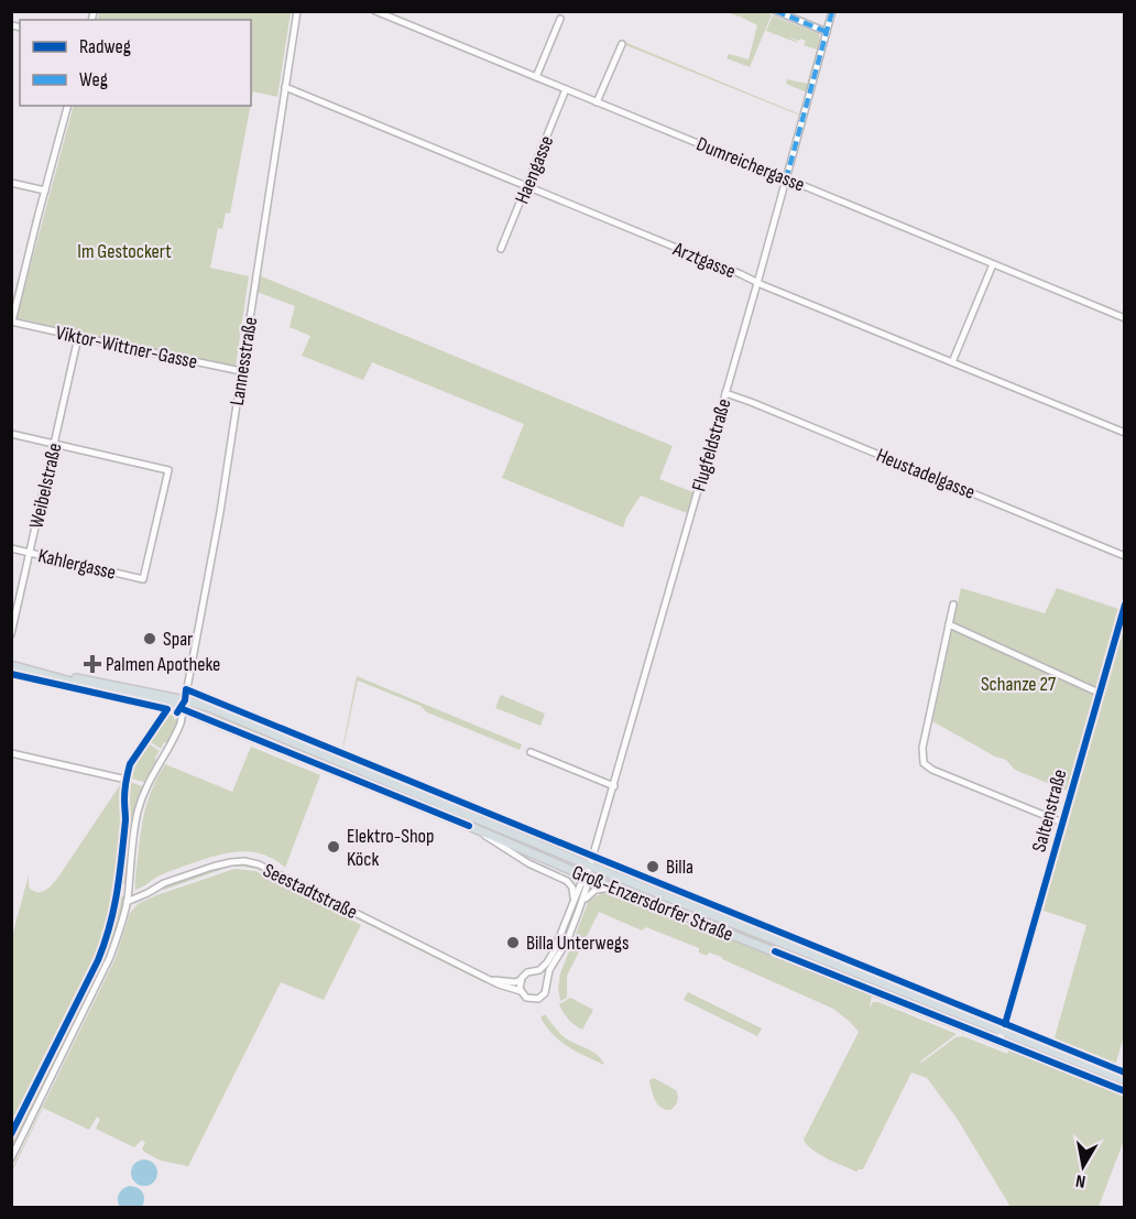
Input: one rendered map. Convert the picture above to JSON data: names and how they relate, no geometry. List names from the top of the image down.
{
  "streets": {
    "main road": ["Groß-Enzersdorfer Straße"],
    "street": [
      "Dumreichergasse",
      "Haengasse",
      "Arztgasse",
      "Viktor-Wittner-Gasse",
      "Lannesstraße",
      "Flugfeldstraße",
      "Heustadelgasse",
      "Weibelstraße",
      "Kahlergasse",
      "Saltenstraße",
      "Seestadtstraße"
    ]
  },
  "crossings": [
    ["Dumreichergasse", "Haengasse"],
    ["Dumreichergasse", "Flugfeldstraße"],
    ["Haengasse", "Arztgasse"],
    ["Arztgasse", "Lannesstraße"],
    ["Arztgasse", "Flugfeldstraße"],
    ["Viktor-Wittner-Gasse", "Lannesstraße"],
    ["Viktor-Wittner-Gasse", "Weibelstraße"],
    ["Lannesstraße", "Seestadtstraße"],
    ["Lannesstraße", "Groß-Enzersdorfer Straße"],
    ["Flugfeldstraße", "Heustadelgasse"],
    ["Flugfeldstraße", "Groß-Enzersdorfer Straße"],
    ["Weibelstraße", "Kahlergasse"],
    ["Saltenstraße", "Groß-Enzersdorfer Straße"]
  ],
  "parks": ["Im Gestockert", "Schanze 27"],
  "places": {
    "other": [
      "Spar",
      "Elektro-Shop Köck",
      "Billa",
      "Billa Unterwegs"
    ],
    "health": ["Palmen Apotheke"]
  },
  "legend": ["Radweg", "Weg"],
  "north": "bottom"
}
